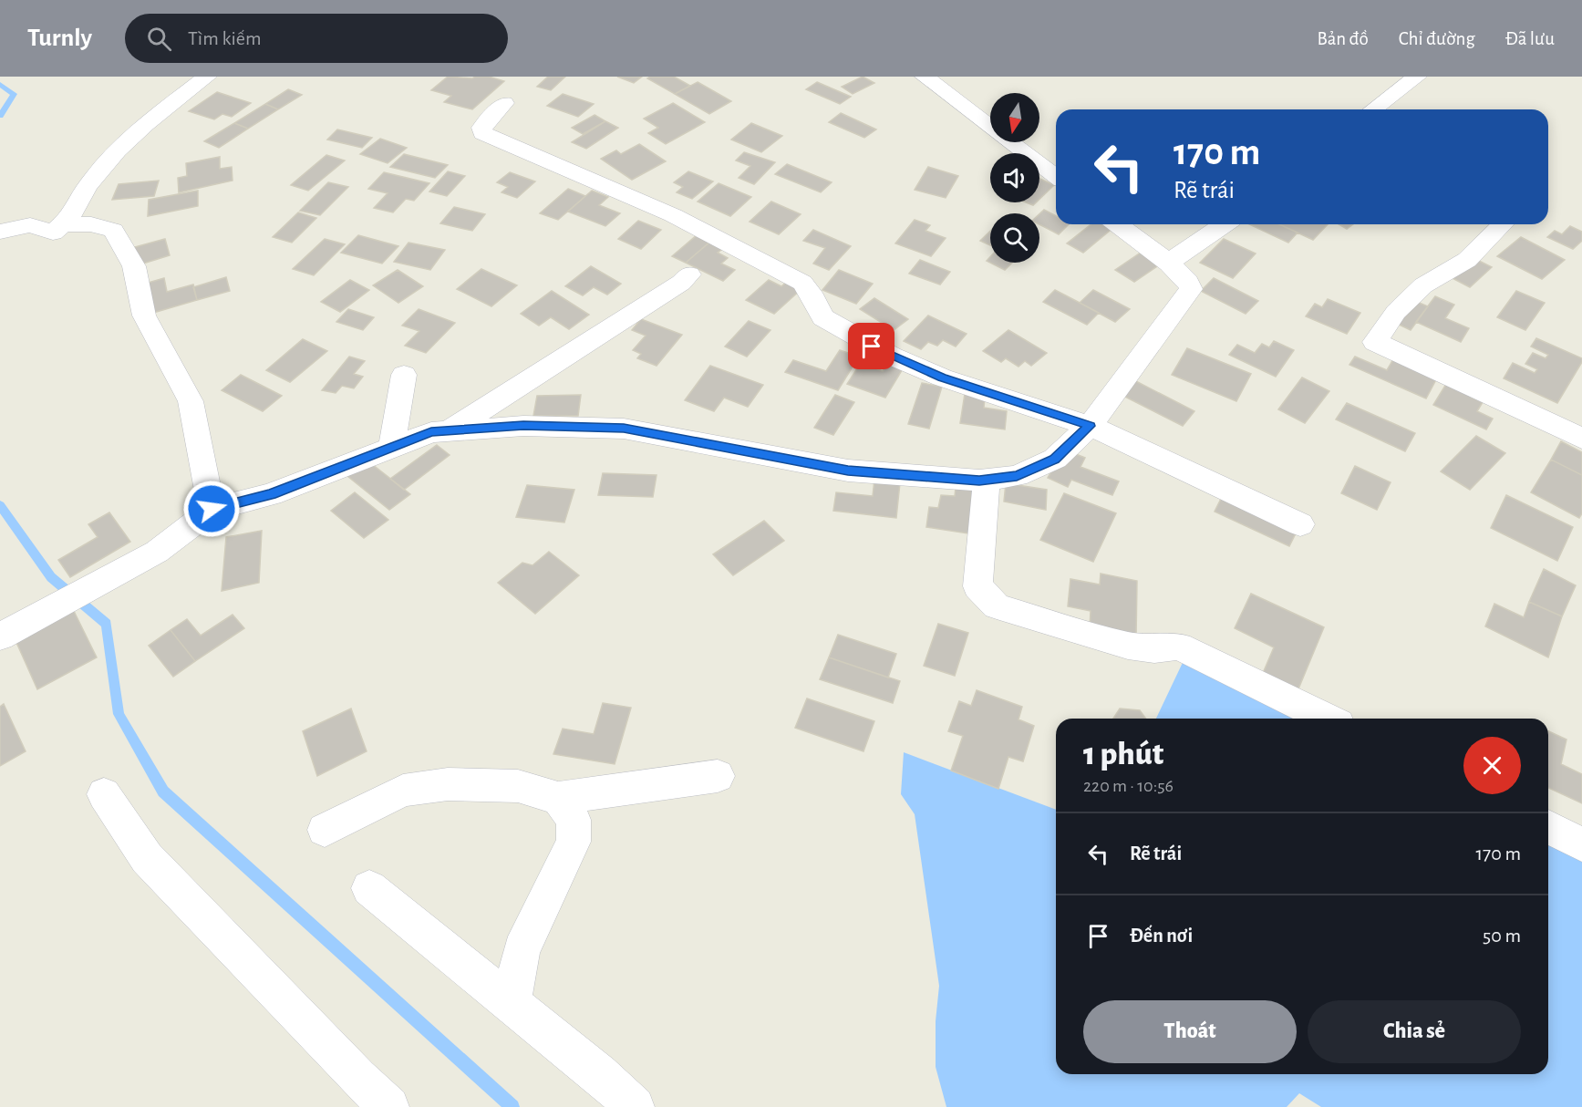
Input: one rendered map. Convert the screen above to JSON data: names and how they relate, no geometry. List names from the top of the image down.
{
  "north": "bottom",
  "page": {
    "header": "Turnly",
    "search": "Tìm kiếm",
    "nav": ["Bản đồ", "Chỉ đường", "Đã lưu"],
    "turn": ["170 m", "Rẽ trái"],
    "heading": ["1 phút", "220 m · 10:56"],
    "list": [
      {
        "name": "Rẽ trái",
        "value": "170 m"
      },
      {
        "name": "Đến nơi",
        "value": "50 m"
      }
    ],
    "buttons": ["Thoát", "Chia sẻ"]
  }
}
